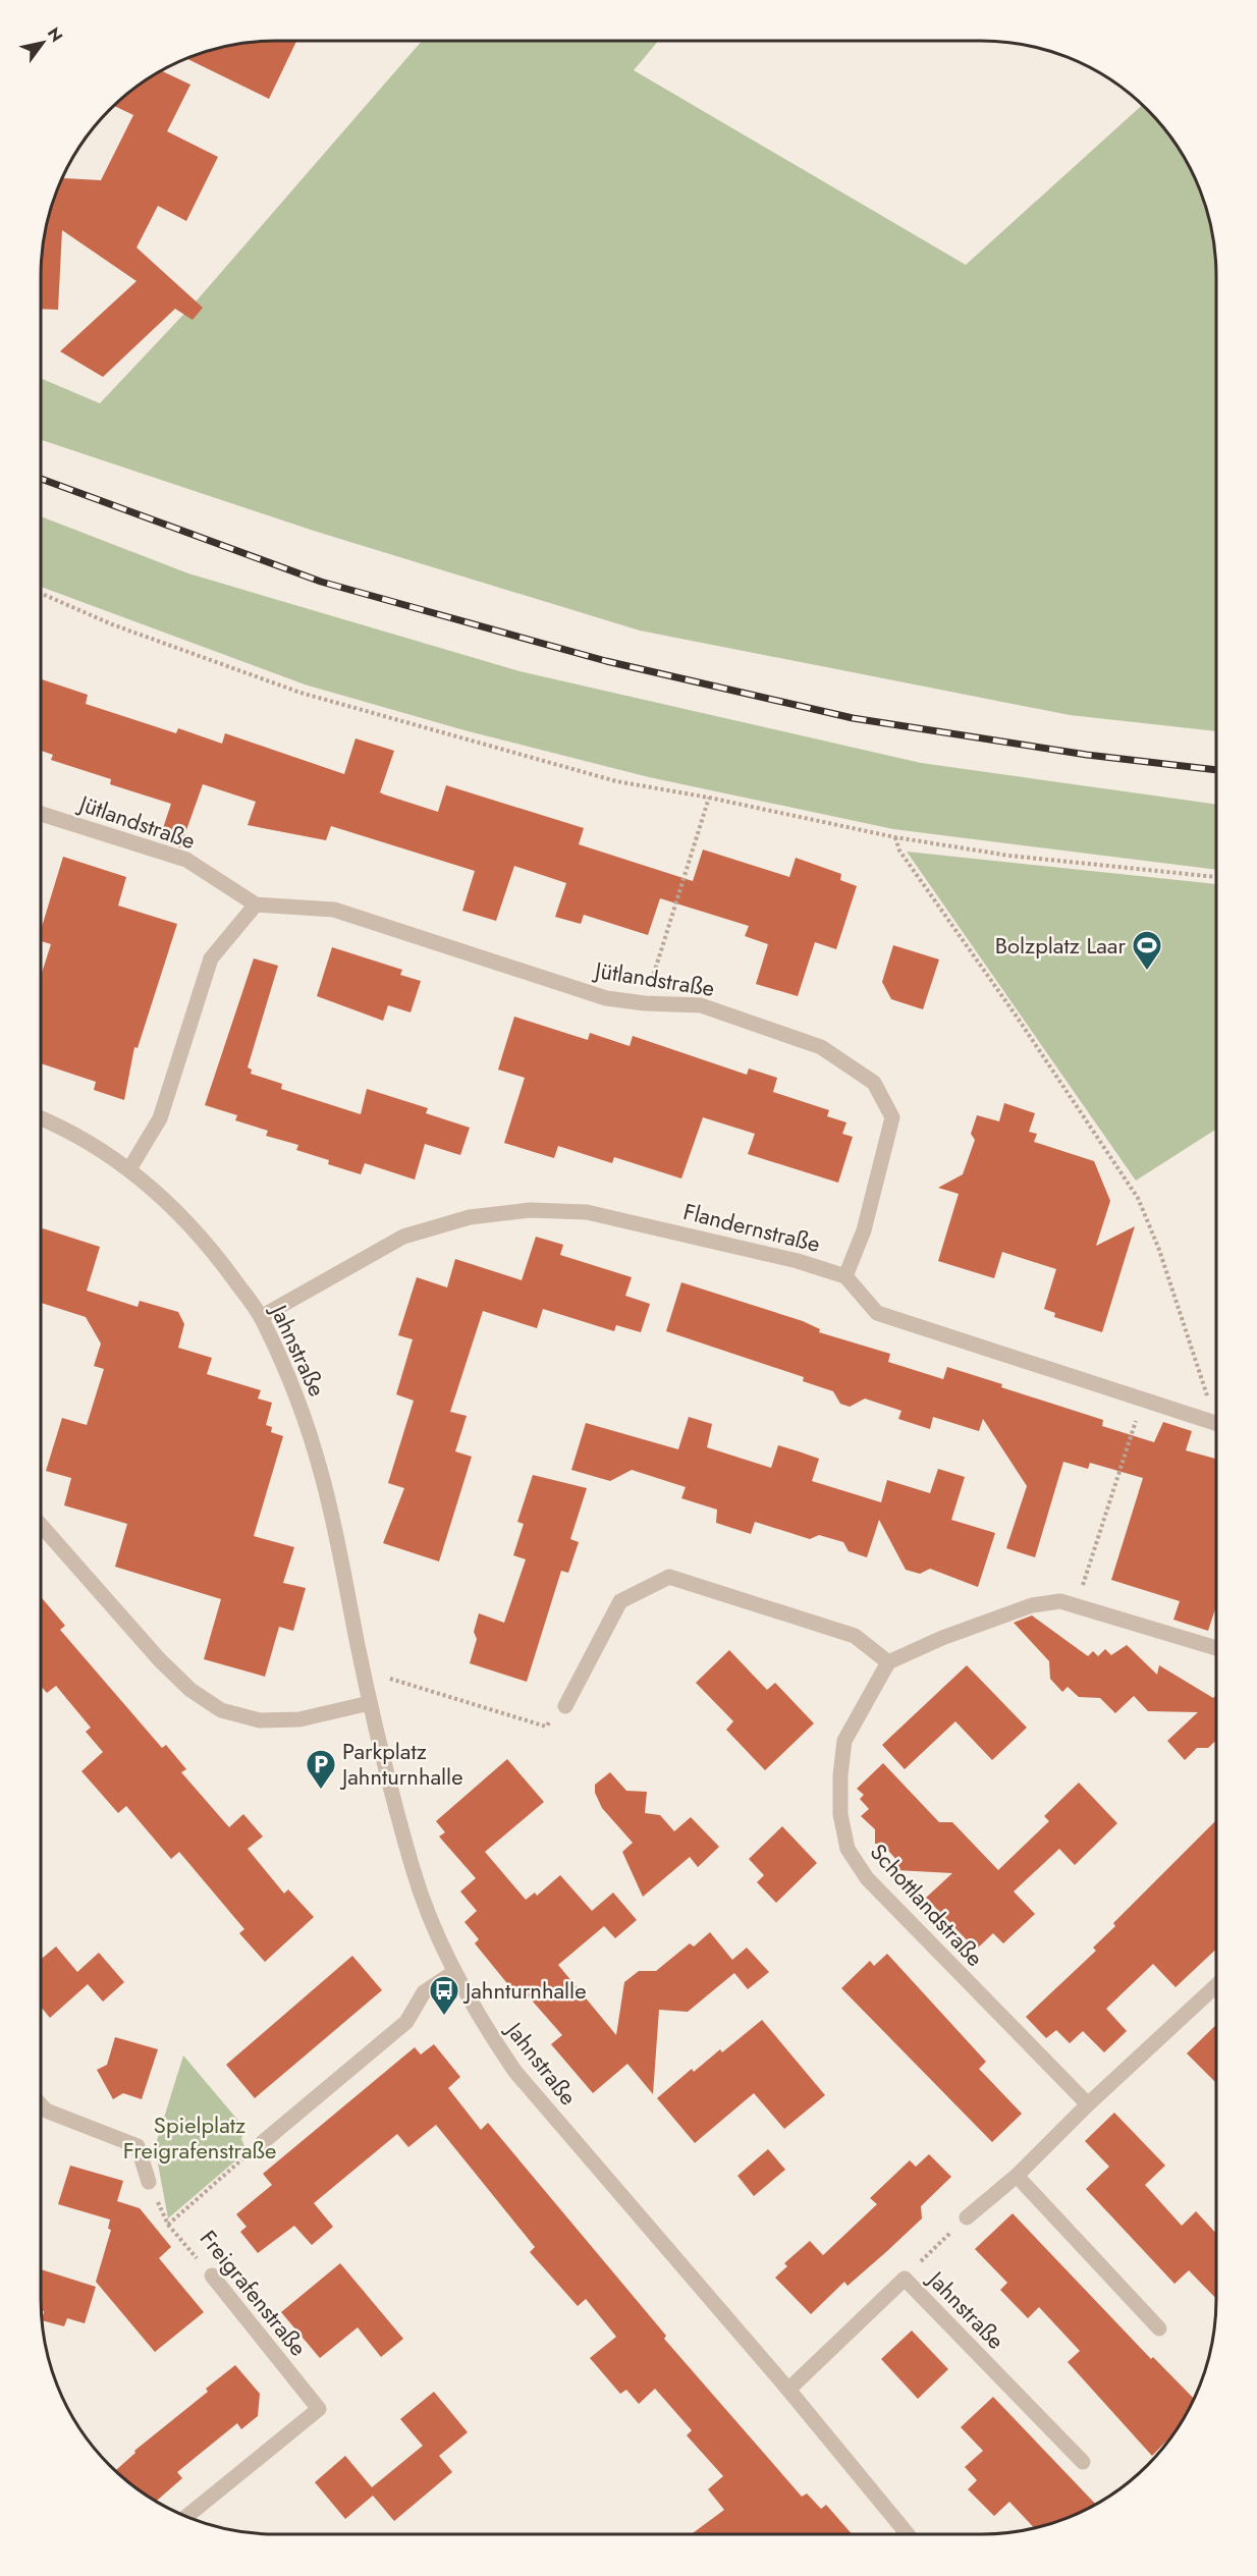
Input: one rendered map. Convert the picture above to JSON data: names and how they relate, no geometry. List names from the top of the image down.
{
  "streets": {
    "street": [
      "Jütlandstraße",
      "Flandernstraße",
      "Jahnstraße",
      "Schottlandstraße",
      "Freigrafenstraße"
    ]
  },
  "crossings": [
    ["Jütlandstraße", "Flandernstraße"],
    ["Flandernstraße", "Jahnstraße"]
  ],
  "parks": ["Spielplatz Freigrafenstraße"],
  "places": {
    "sports": ["Bolzplatz Laar"],
    "parking": ["Parkplatz Jahnturnhalle"],
    "bus stop": ["Jahnturnhalle"]
  },
  "north": "top right"
}
